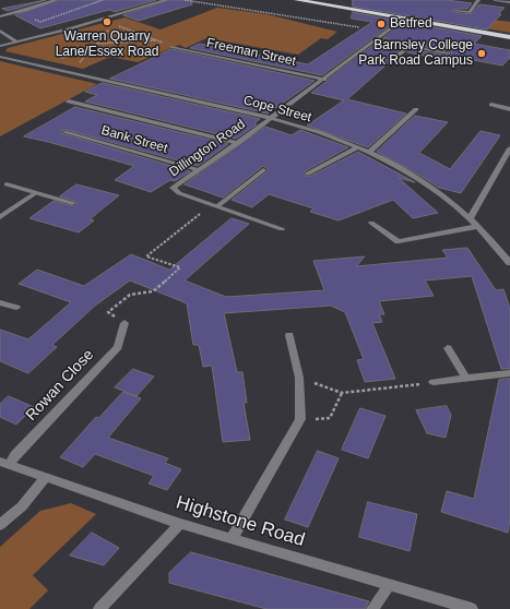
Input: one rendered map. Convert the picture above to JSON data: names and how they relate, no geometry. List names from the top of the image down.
{
  "streets": {
    "street": [
      "Freeman Street",
      "Cope Street",
      "Bank Street",
      "Dillington Road",
      "Rowan Close",
      "Highstone Road"
    ]
  },
  "crossings": [
    ["Freeman Street", "Dillington Road"],
    ["Cope Street", "Dillington Road"],
    ["Bank Street", "Dillington Road"],
    ["Rowan Close", "Highstone Road"]
  ],
  "places": ["Warren Quarry Lane/Essex Road", "Betfred", "Barnsley College Park Road Campus"]
}
